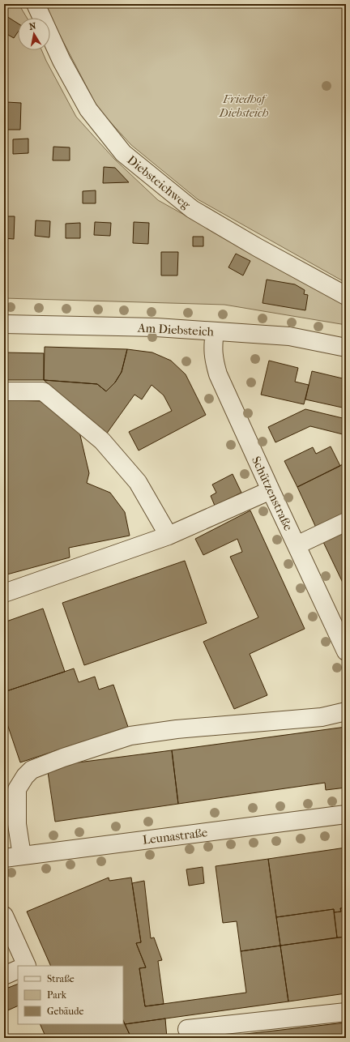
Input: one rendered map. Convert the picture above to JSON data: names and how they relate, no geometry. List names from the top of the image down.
{
  "streets": {
    "street": [
      "Diebsteichweg",
      "Am Diebsteich",
      "Schützenstraße",
      "Leunastraße"
    ]
  },
  "crossings": [
    ["Am Diebsteich", "Schützenstraße"]
  ],
  "parks": ["Friedhof Diebsteich"],
  "legend": ["Straße", "Park", "Gebäude"],
  "north": "top"
}
